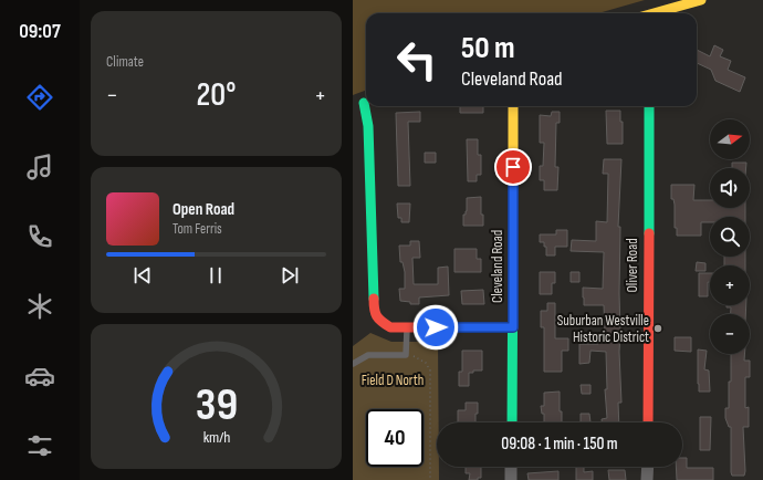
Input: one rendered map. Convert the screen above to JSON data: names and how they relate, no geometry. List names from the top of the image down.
{
  "streets": {
    "street": ["Oliver Road", "Cleveland Road"]
  },
  "parks": ["Field D North"],
  "places": ["Suburban Westville Historic District"],
  "north": "right",
  "page": {
    "tabs": "09:07",
    "tile": "Climate",
    "turn": ["50 m", "Cleveland Road"],
    "heat": ["−", "20°", "+"],
    "map_buttons": ["+", "−"],
    "song": ["Open Road", "Tom Ferris"],
    "limit": "40",
    "trip": "09:08 · 1 min · 150 m",
    "gauge": ["39", "km/h"]
  }
}
